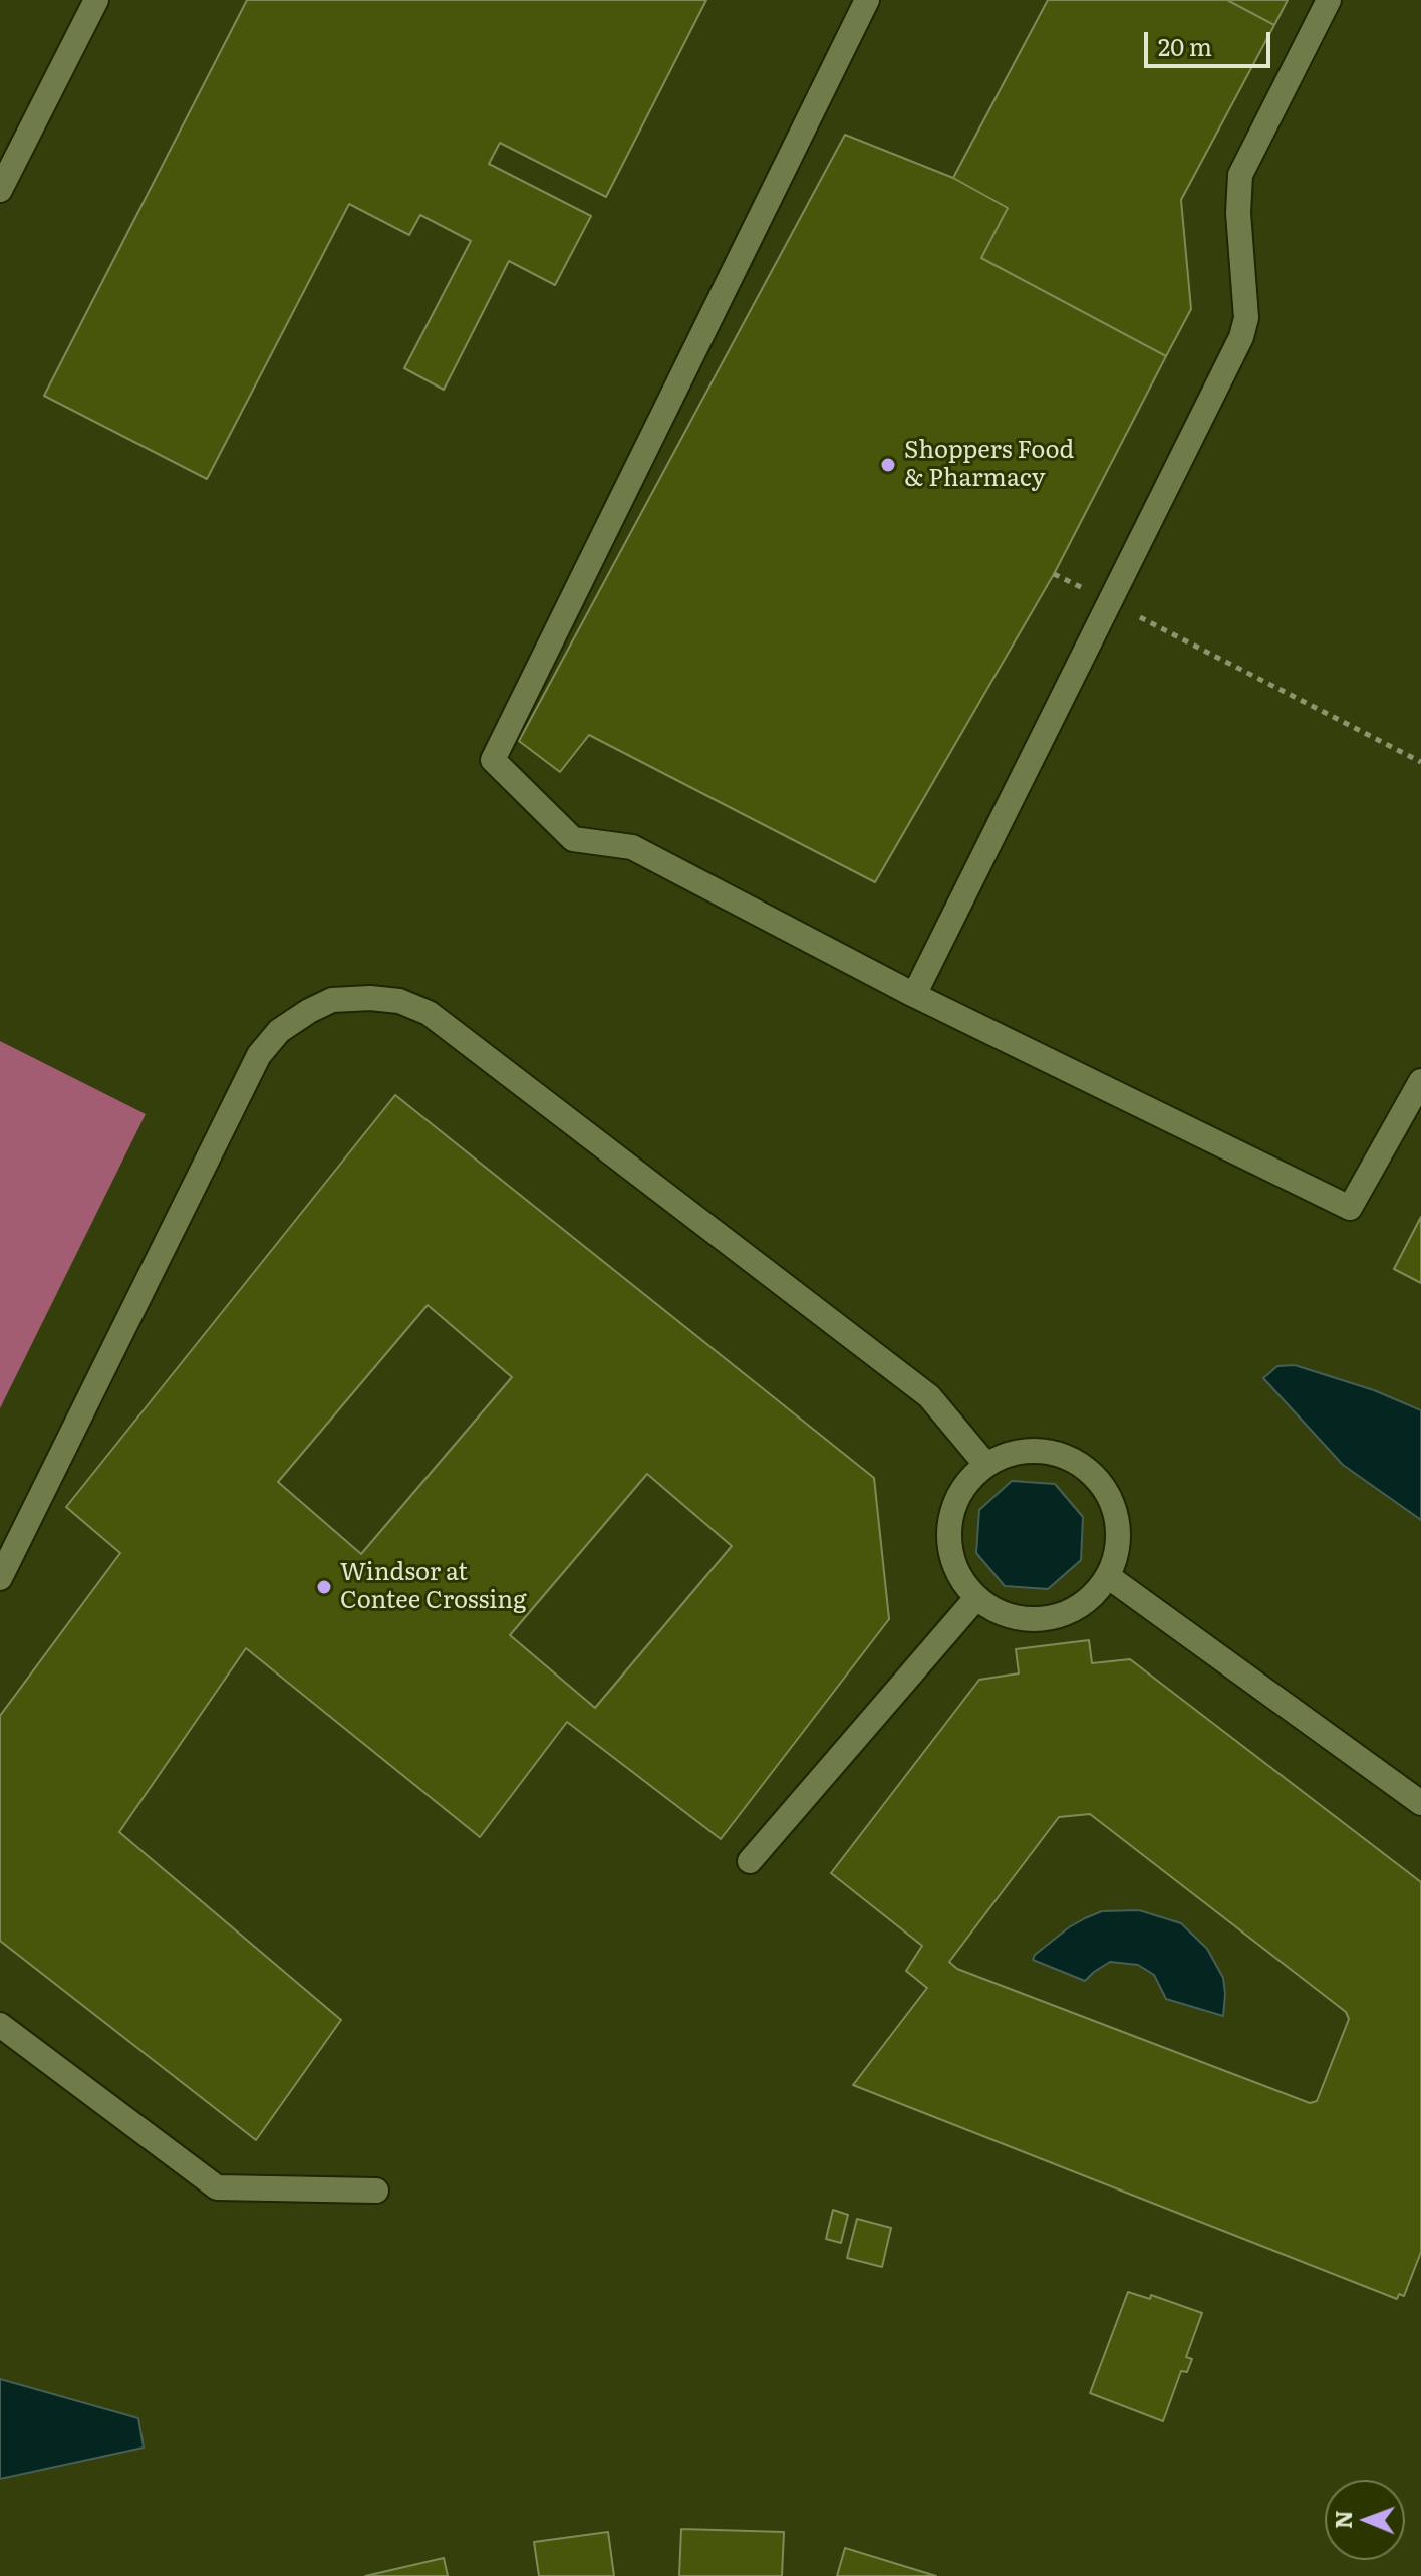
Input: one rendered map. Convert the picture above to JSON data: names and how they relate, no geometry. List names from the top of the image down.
{
  "places": ["Shoppers Food & Pharmacy", "Windsor at Contee Crossing"],
  "scale_bar": "20 m",
  "north": "left"
}
